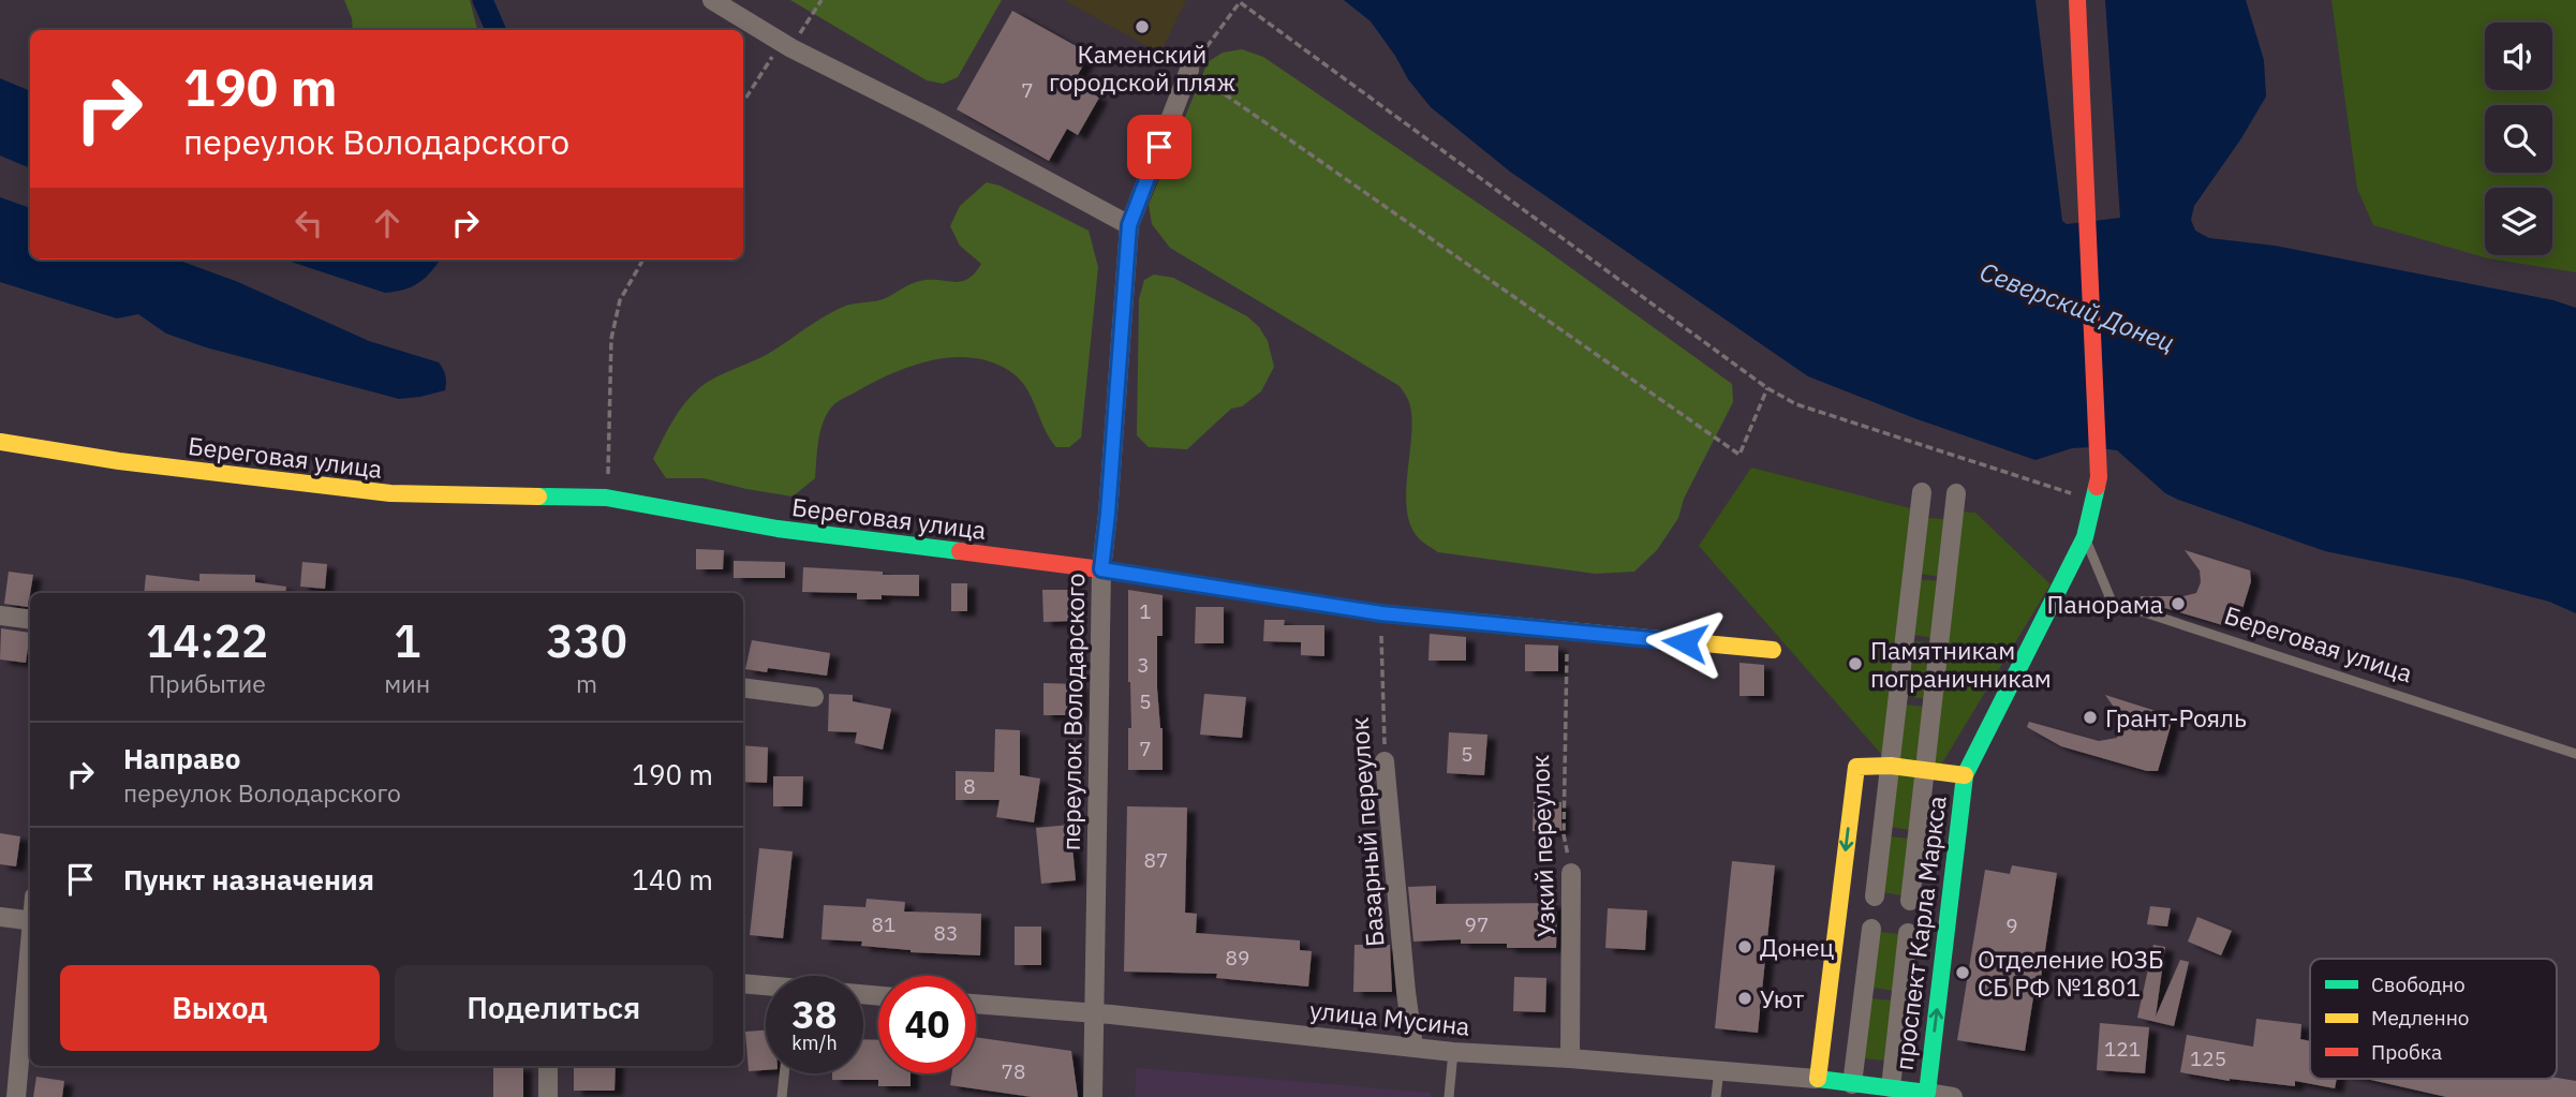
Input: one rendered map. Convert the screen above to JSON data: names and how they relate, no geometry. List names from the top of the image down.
{
  "streets": {
    "street": [
      "Береговая улица",
      "переулок Володарского",
      "Базарный переулок",
      "Узкий переулок",
      "проспект Карла Маркса",
      "улица Мусина"
    ]
  },
  "crossings": [
    ["Береговая улица", "переулок Володарского"],
    ["Береговая улица", "Базарный переулок"],
    ["Береговая улица", "Узкий переулок"],
    ["переулок Володарского", "улица Мусина"],
    ["Базарный переулок", "улица Мусина"],
    ["Узкий переулок", "улица Мусина"],
    ["проспект Карла Маркса", "улица Мусина"]
  ],
  "water": ["Северский Донец"],
  "places": [
    "Каменский городской пляж",
    "Панорама",
    "Памятникам пограничникам",
    "Грант-Рояль",
    "Донец",
    "Отделение ЮЗБ СБ РФ №1801",
    "Уют"
  ],
  "house_numbers": [
    "7",
    "1",
    "3",
    "5",
    "7",
    "5",
    "8",
    "87",
    "81",
    "97",
    "9",
    "83",
    "89",
    "121",
    "125",
    "78"
  ],
  "legend": ["Свободно", "Медленно", "Пробка"],
  "page": {
    "turn": ["190 m", "переулок Володарского"],
    "eta": [
      "14:22",
      "Прибытие",
      "1",
      "мин",
      "330",
      "m"
    ],
    "list": [
      {
        "name": "Направо",
        "note": "переулок Володарского",
        "value": "190 m"
      },
      {
        "name": "Пункт назначения",
        "value": "140 m"
      }
    ],
    "buttons": ["Выход", "Поделиться"],
    "speed": "38 km/h",
    "limit": "40"
  }
}
